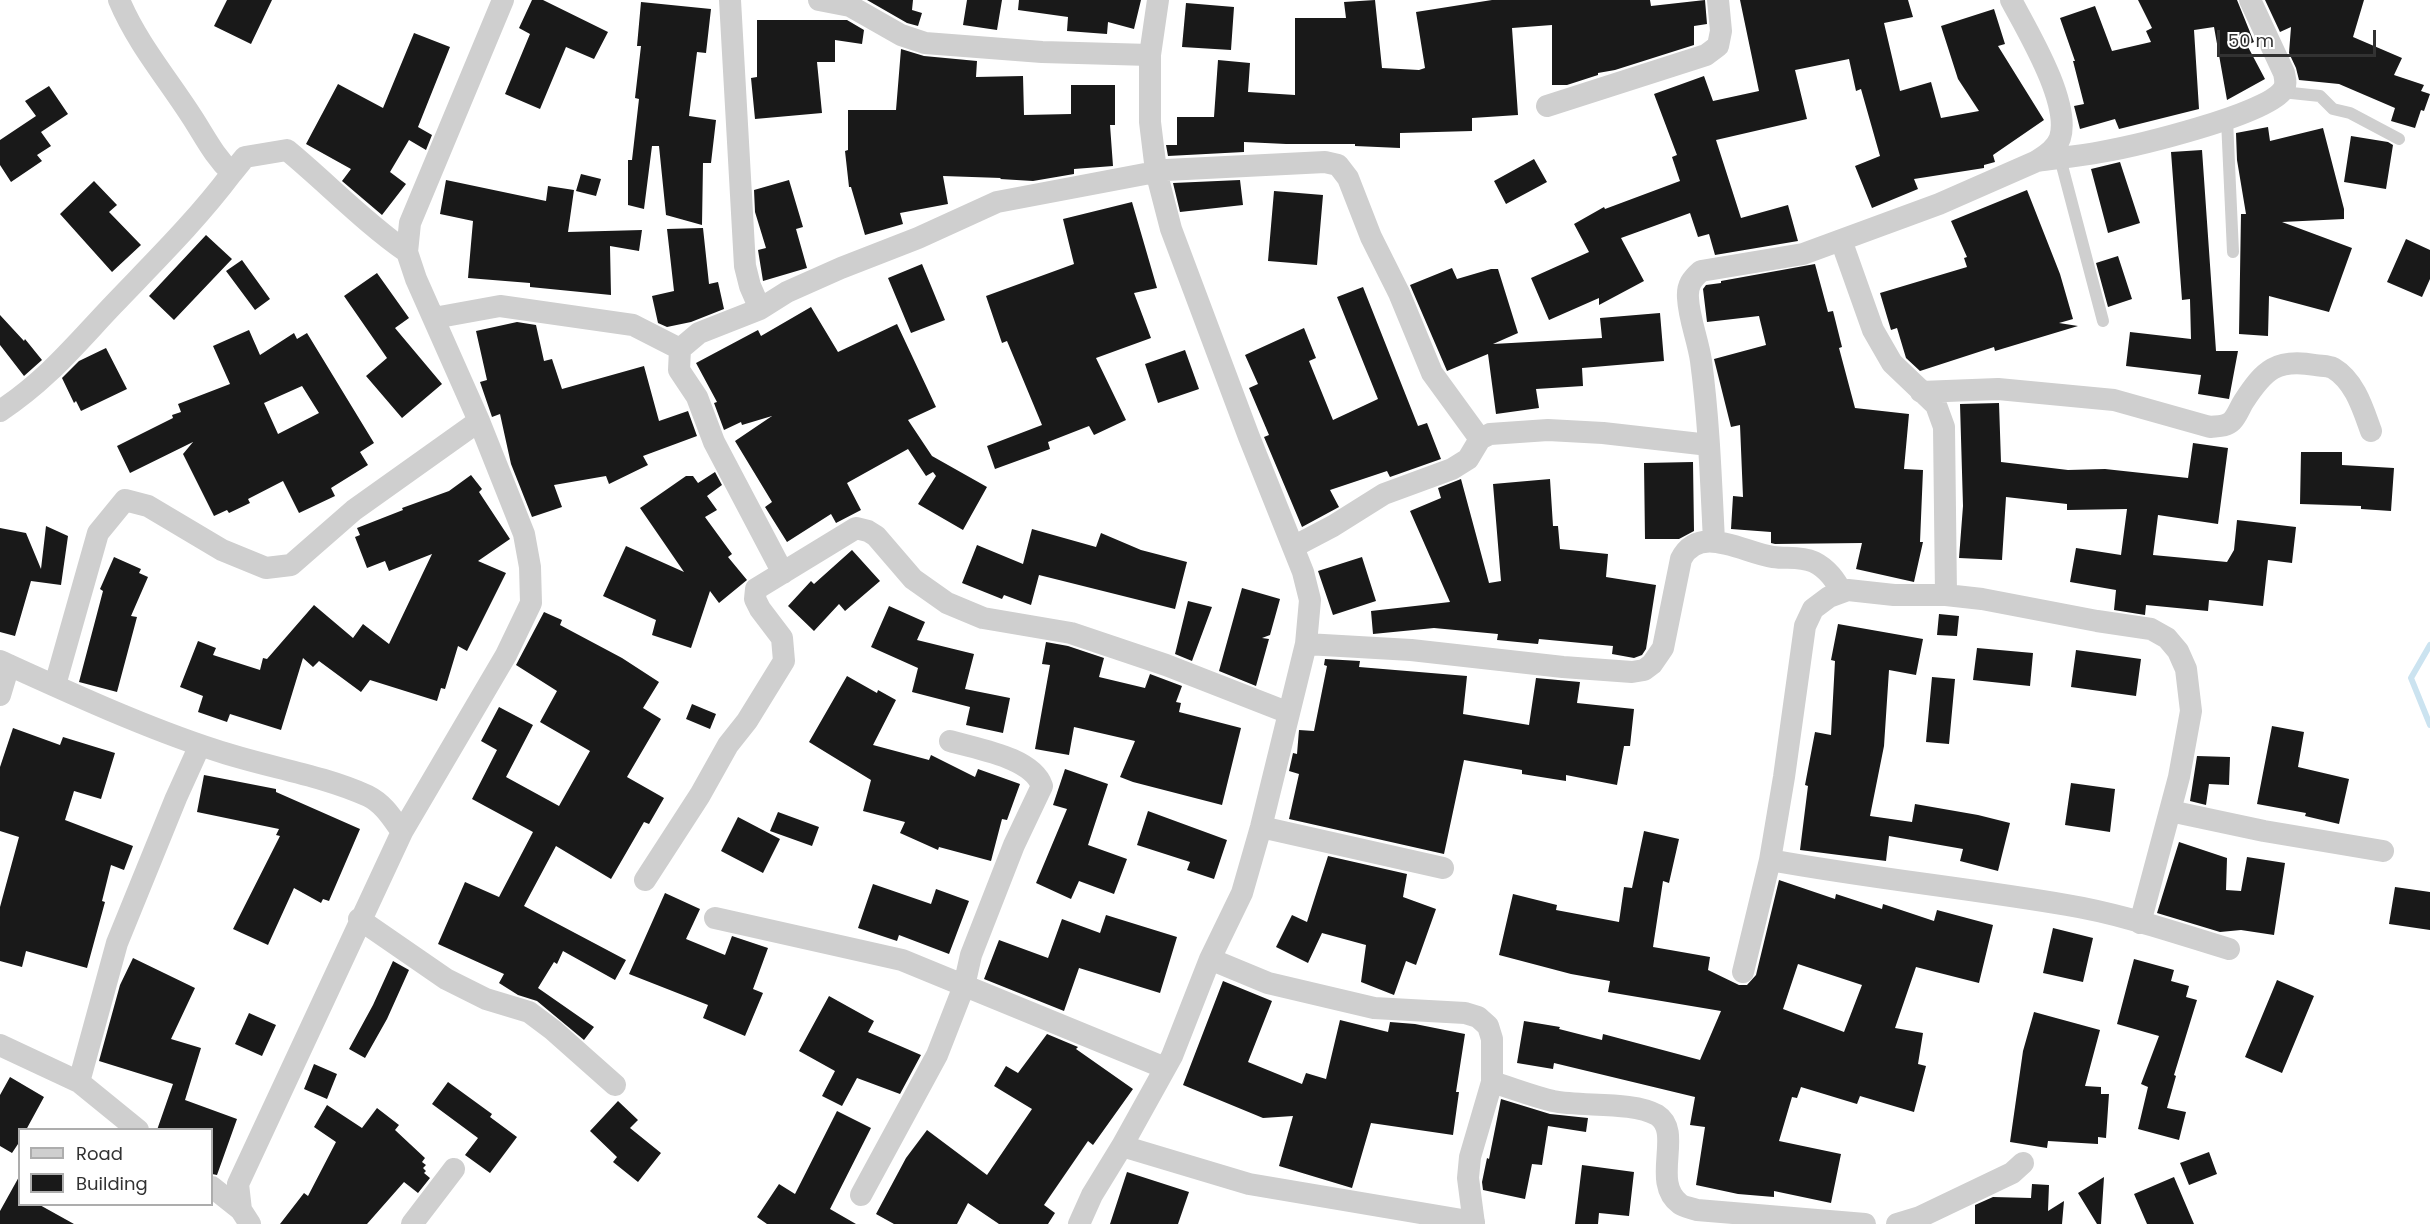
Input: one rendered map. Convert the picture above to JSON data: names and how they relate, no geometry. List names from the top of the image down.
{
  "legend": ["Road", "Building"],
  "scale_bar": "50 m"
}
